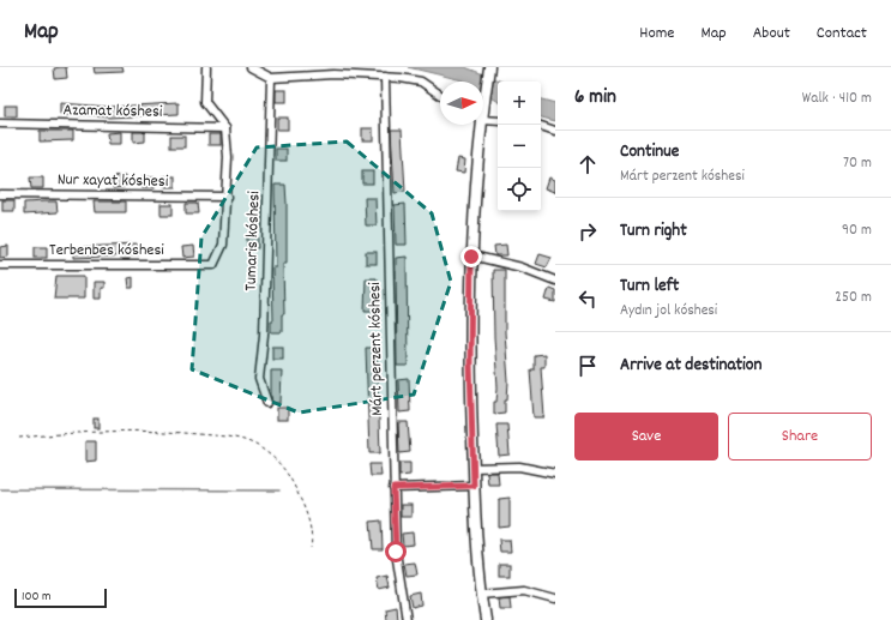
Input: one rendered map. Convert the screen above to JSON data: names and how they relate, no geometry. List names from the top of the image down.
{
  "streets": {
    "street": [
      "Azamat kóshesi",
      "Nur xayat kóshesi",
      "Tumaris kóshesi",
      "Terbenbes kóshesi",
      "Márt perzent kóshesi"
    ]
  },
  "crossings": [
    ["Nur xayat kóshesi", "Terbenbes kóshesi"]
  ],
  "scale_bar": "100 m",
  "north": "right",
  "page": {
    "header": "Map",
    "nav": [
      "Home",
      "Map",
      "About",
      "Contact"
    ],
    "heading": ["6 min", "Walk · 410 m"],
    "map_buttons": ["+", "−"],
    "list": [
      ["Continue", "Márt perzent kóshesi", "70 m"],
      ["Turn right", "90 m"],
      ["Turn left", "Aydın jol kóshesi", "250 m"],
      "Arrive at destination"
    ],
    "buttons": ["Save", "Share"],
    "scale": "100 m"
  }
}
